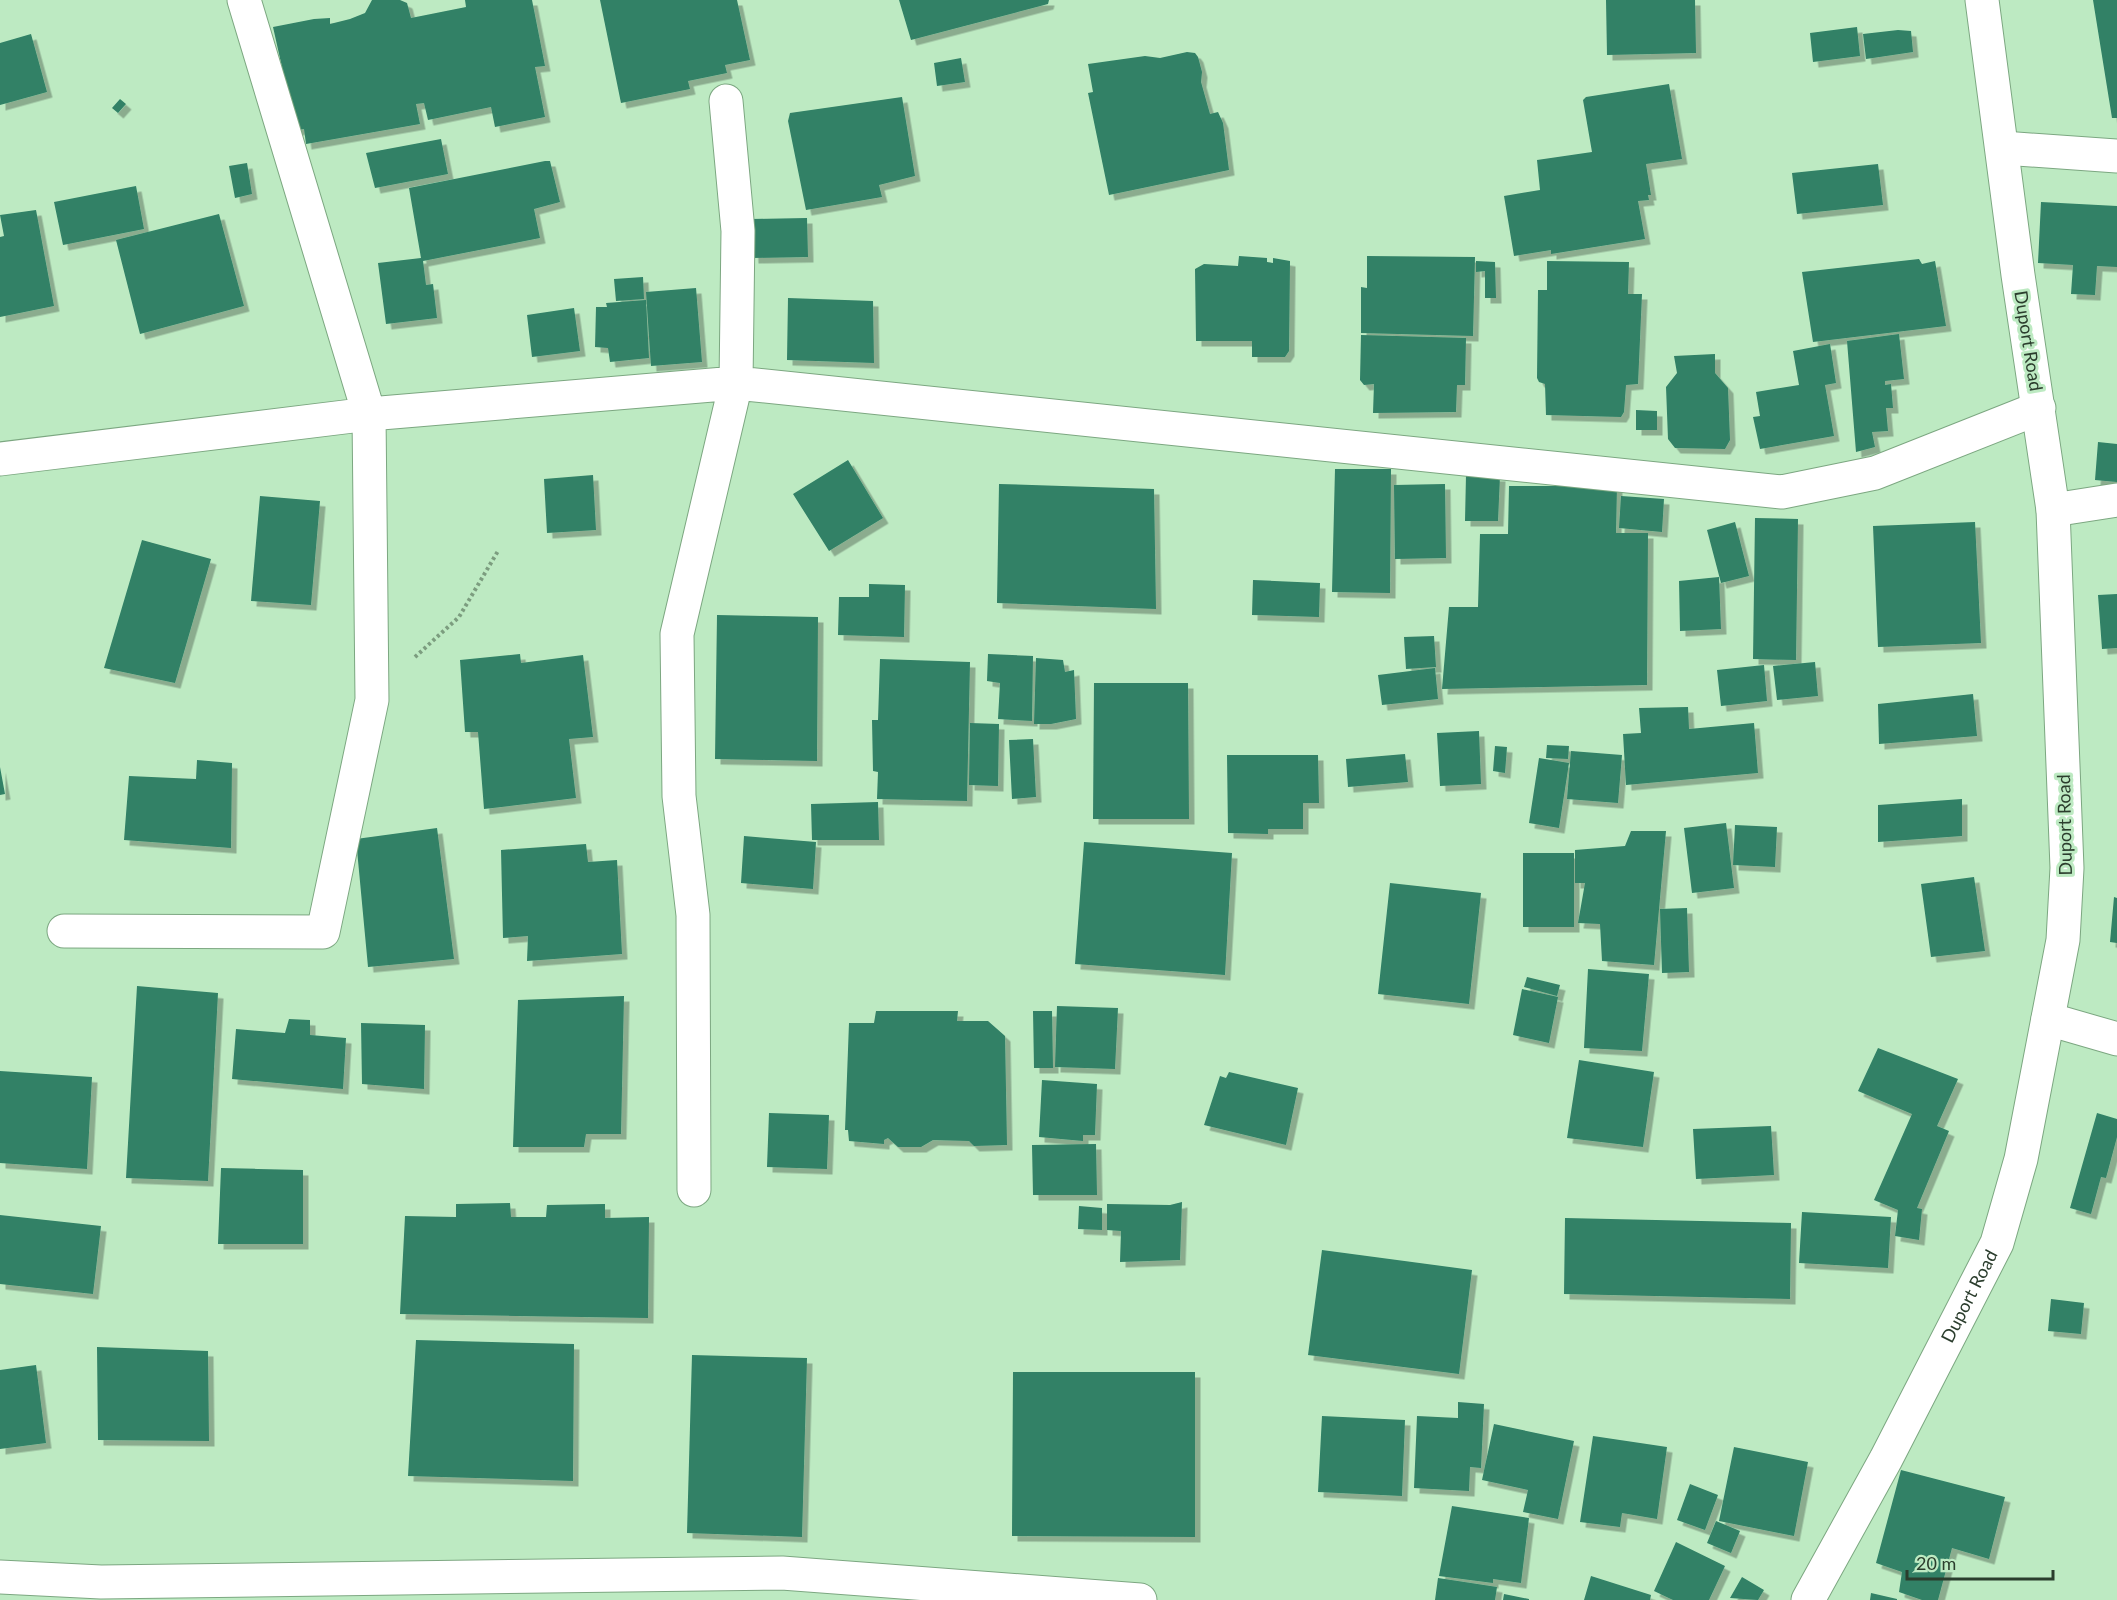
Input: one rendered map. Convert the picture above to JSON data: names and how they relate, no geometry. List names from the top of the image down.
{
  "streets": {
    "street": ["Duport Road"]
  },
  "scale_bar": "20 m"
}
